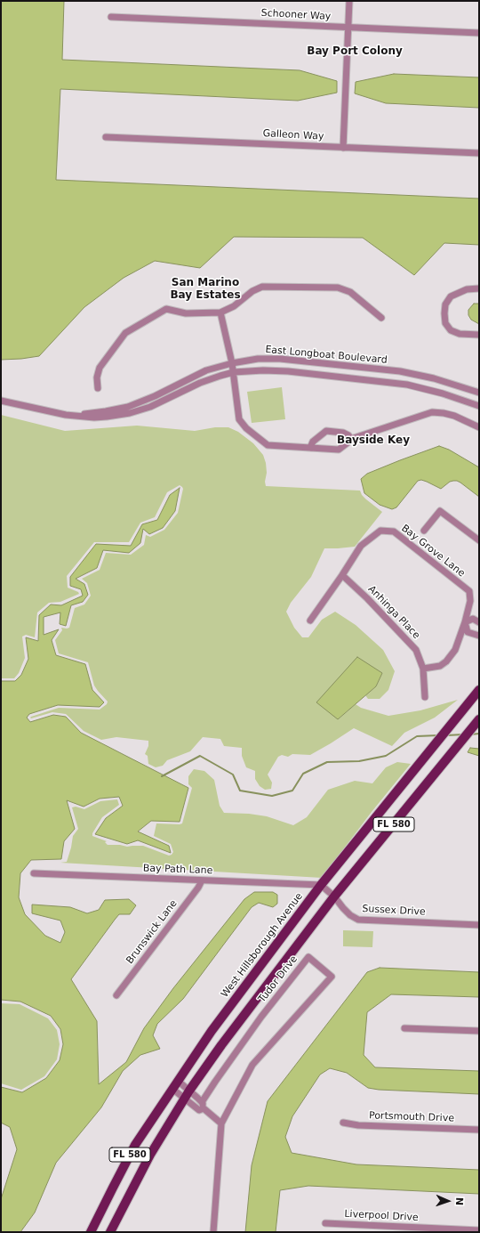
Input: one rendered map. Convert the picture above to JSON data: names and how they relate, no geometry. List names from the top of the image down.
{
  "streets": {
    "main road": ["FL 580", "West Hillsborough Avenue"],
    "street": [
      "Schooner Way",
      "Galleon Way",
      "East Longboat Boulevard",
      "Bay Grove Lane",
      "Anhinga Place",
      "Bay Path Lane",
      "Sussex Drive",
      "Brunswick Lane",
      "Tudor Drive",
      "Portsmouth Drive",
      "Liverpool Drive"
    ]
  },
  "crossings": [
    ["Bay Grove Lane", "Anhinga Place"],
    ["FL 580", "Sussex Drive"],
    ["Bay Path Lane", "Sussex Drive"],
    ["Bay Path Lane", "Brunswick Lane"],
    ["Bay Path Lane", "West Hillsborough Avenue"],
    ["Sussex Drive", "West Hillsborough Avenue"]
  ],
  "districts": ["Bay Port Colony", "San Marino Bay Estates", "Bayside Key"],
  "north": "right"
}
